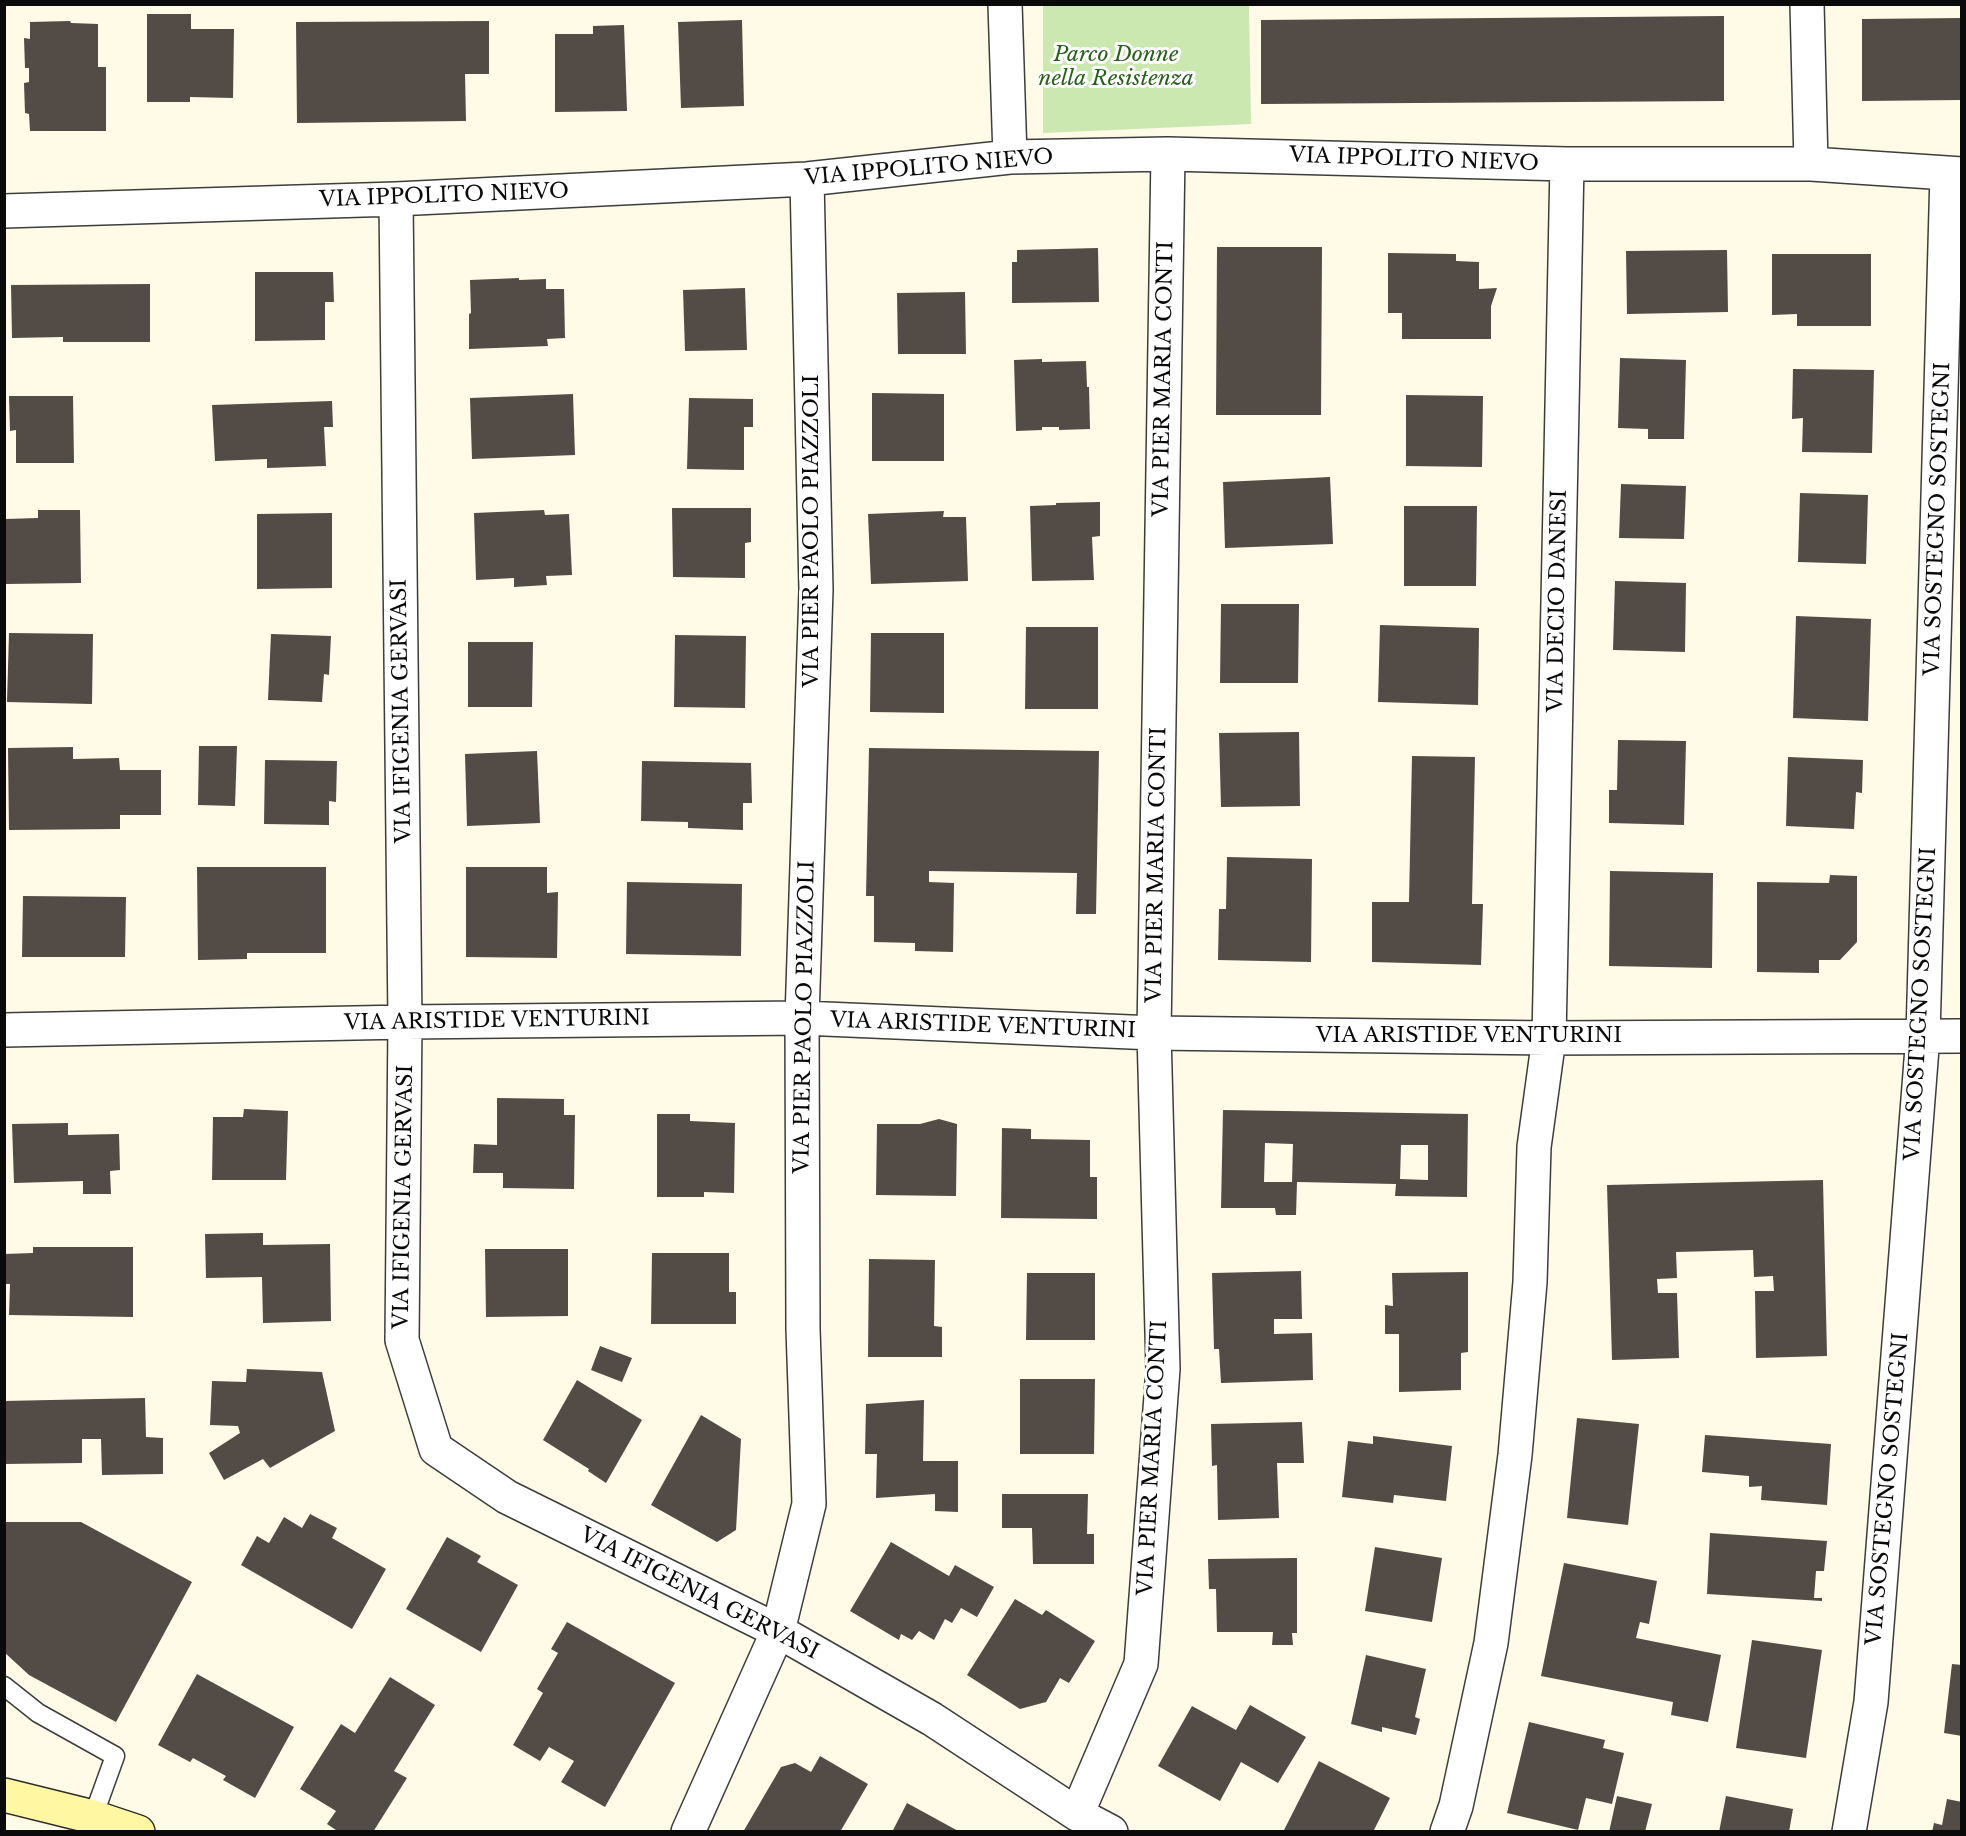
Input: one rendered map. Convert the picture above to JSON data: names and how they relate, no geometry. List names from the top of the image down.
{
  "streets": {
    "street": [
      "VIA IPPOLITO NIEVO",
      "VIA PIER MARIA CONTI",
      "VIA SOSTEGNO SOSTEGNI",
      "VIA PIER PAOLO PIAZZOLI",
      "VIA DECIO DANESI",
      "VIA IFIGENIA GERVASI",
      "VIA ARISTIDE VENTURINI"
    ]
  },
  "crossings": [
    ["VIA IPPOLITO NIEVO", "VIA PIER MARIA CONTI"],
    ["VIA IPPOLITO NIEVO", "VIA SOSTEGNO SOSTEGNI"],
    ["VIA IPPOLITO NIEVO", "VIA PIER PAOLO PIAZZOLI"],
    ["VIA IPPOLITO NIEVO", "VIA DECIO DANESI"],
    ["VIA IPPOLITO NIEVO", "VIA IFIGENIA GERVASI"],
    ["VIA PIER MARIA CONTI", "VIA IFIGENIA GERVASI"],
    ["VIA PIER MARIA CONTI", "VIA ARISTIDE VENTURINI"],
    ["VIA SOSTEGNO SOSTEGNI", "VIA ARISTIDE VENTURINI"],
    ["VIA PIER PAOLO PIAZZOLI", "VIA IFIGENIA GERVASI"],
    ["VIA PIER PAOLO PIAZZOLI", "VIA ARISTIDE VENTURINI"],
    ["VIA DECIO DANESI", "VIA ARISTIDE VENTURINI"],
    ["VIA IFIGENIA GERVASI", "VIA ARISTIDE VENTURINI"]
  ],
  "parks": ["Parco Donne nella Resistenza"]
}
